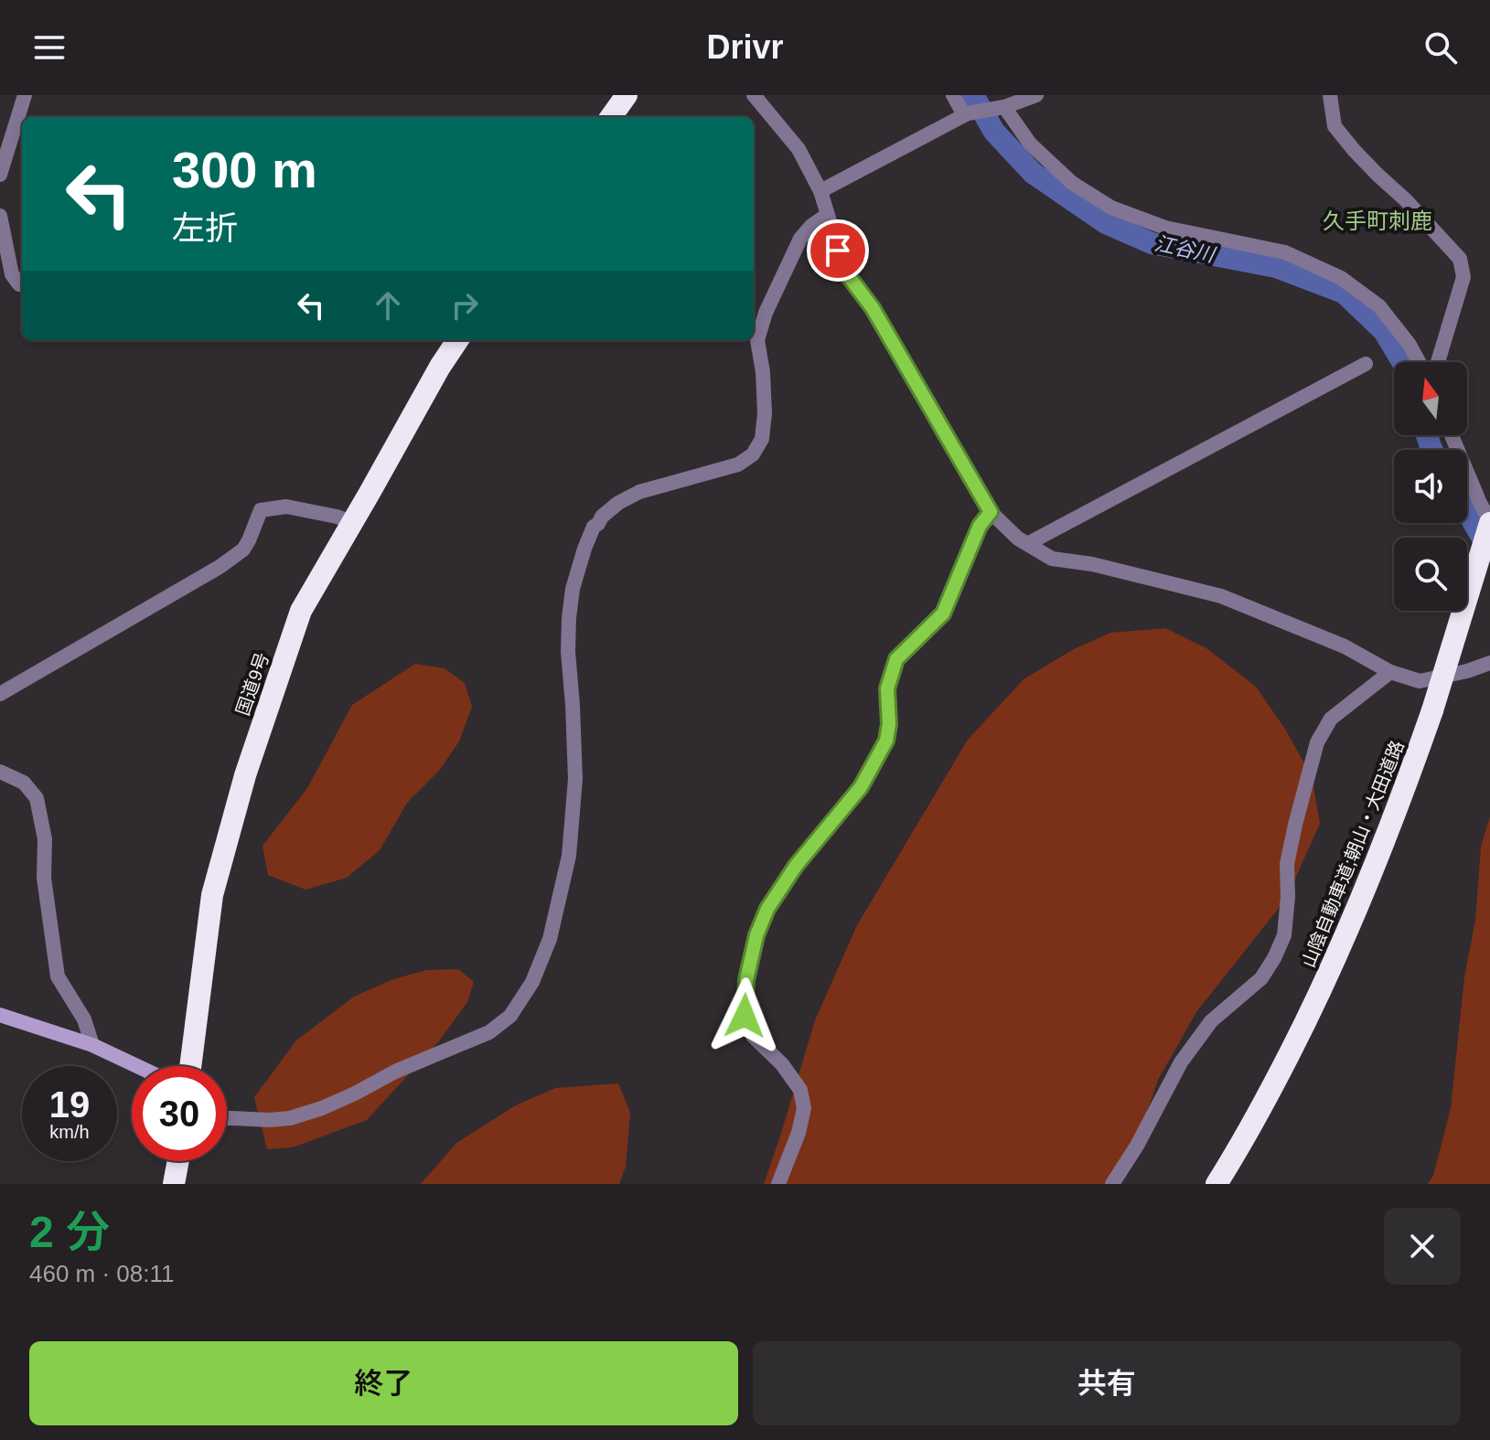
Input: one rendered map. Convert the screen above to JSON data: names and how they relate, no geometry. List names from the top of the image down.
{
  "streets": {
    "highway": ["国道9号", "山陰自動車道;朝山・大田道路"]
  },
  "districts": ["久手町刺鹿"],
  "water": ["江谷川"],
  "north": "top",
  "page": {
    "header": "Drivr",
    "turn": ["300 m", "左折"],
    "speed": "19 km/h",
    "limit": "30",
    "heading": ["2 分", "460 m · 08:11"],
    "buttons": ["終了", "共有"]
  }
}
